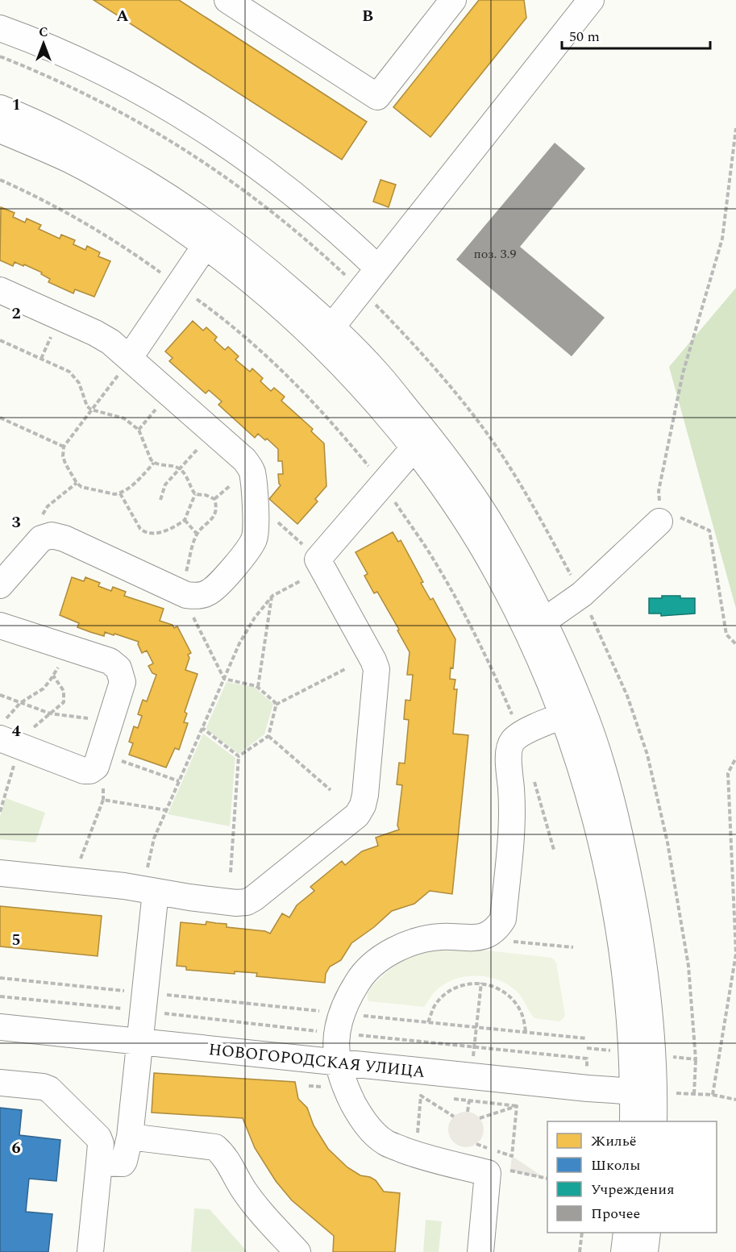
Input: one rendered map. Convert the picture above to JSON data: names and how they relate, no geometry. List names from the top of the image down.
{
  "streets": {
    "street": ["НОВОГОРОДСКАЯ УЛИЦА"]
  },
  "house_numbers": ["поз. 3.9"],
  "legend": [
    "Жильё",
    "Школы",
    "Учреждения",
    "Прочее"
  ],
  "scale_bar": "50 m",
  "north": "top",
  "grid": {
    "columns": ["A", "B"],
    "rows": [
      "1",
      "2",
      "3",
      "4",
      "5",
      "6"
    ]
  }
}
